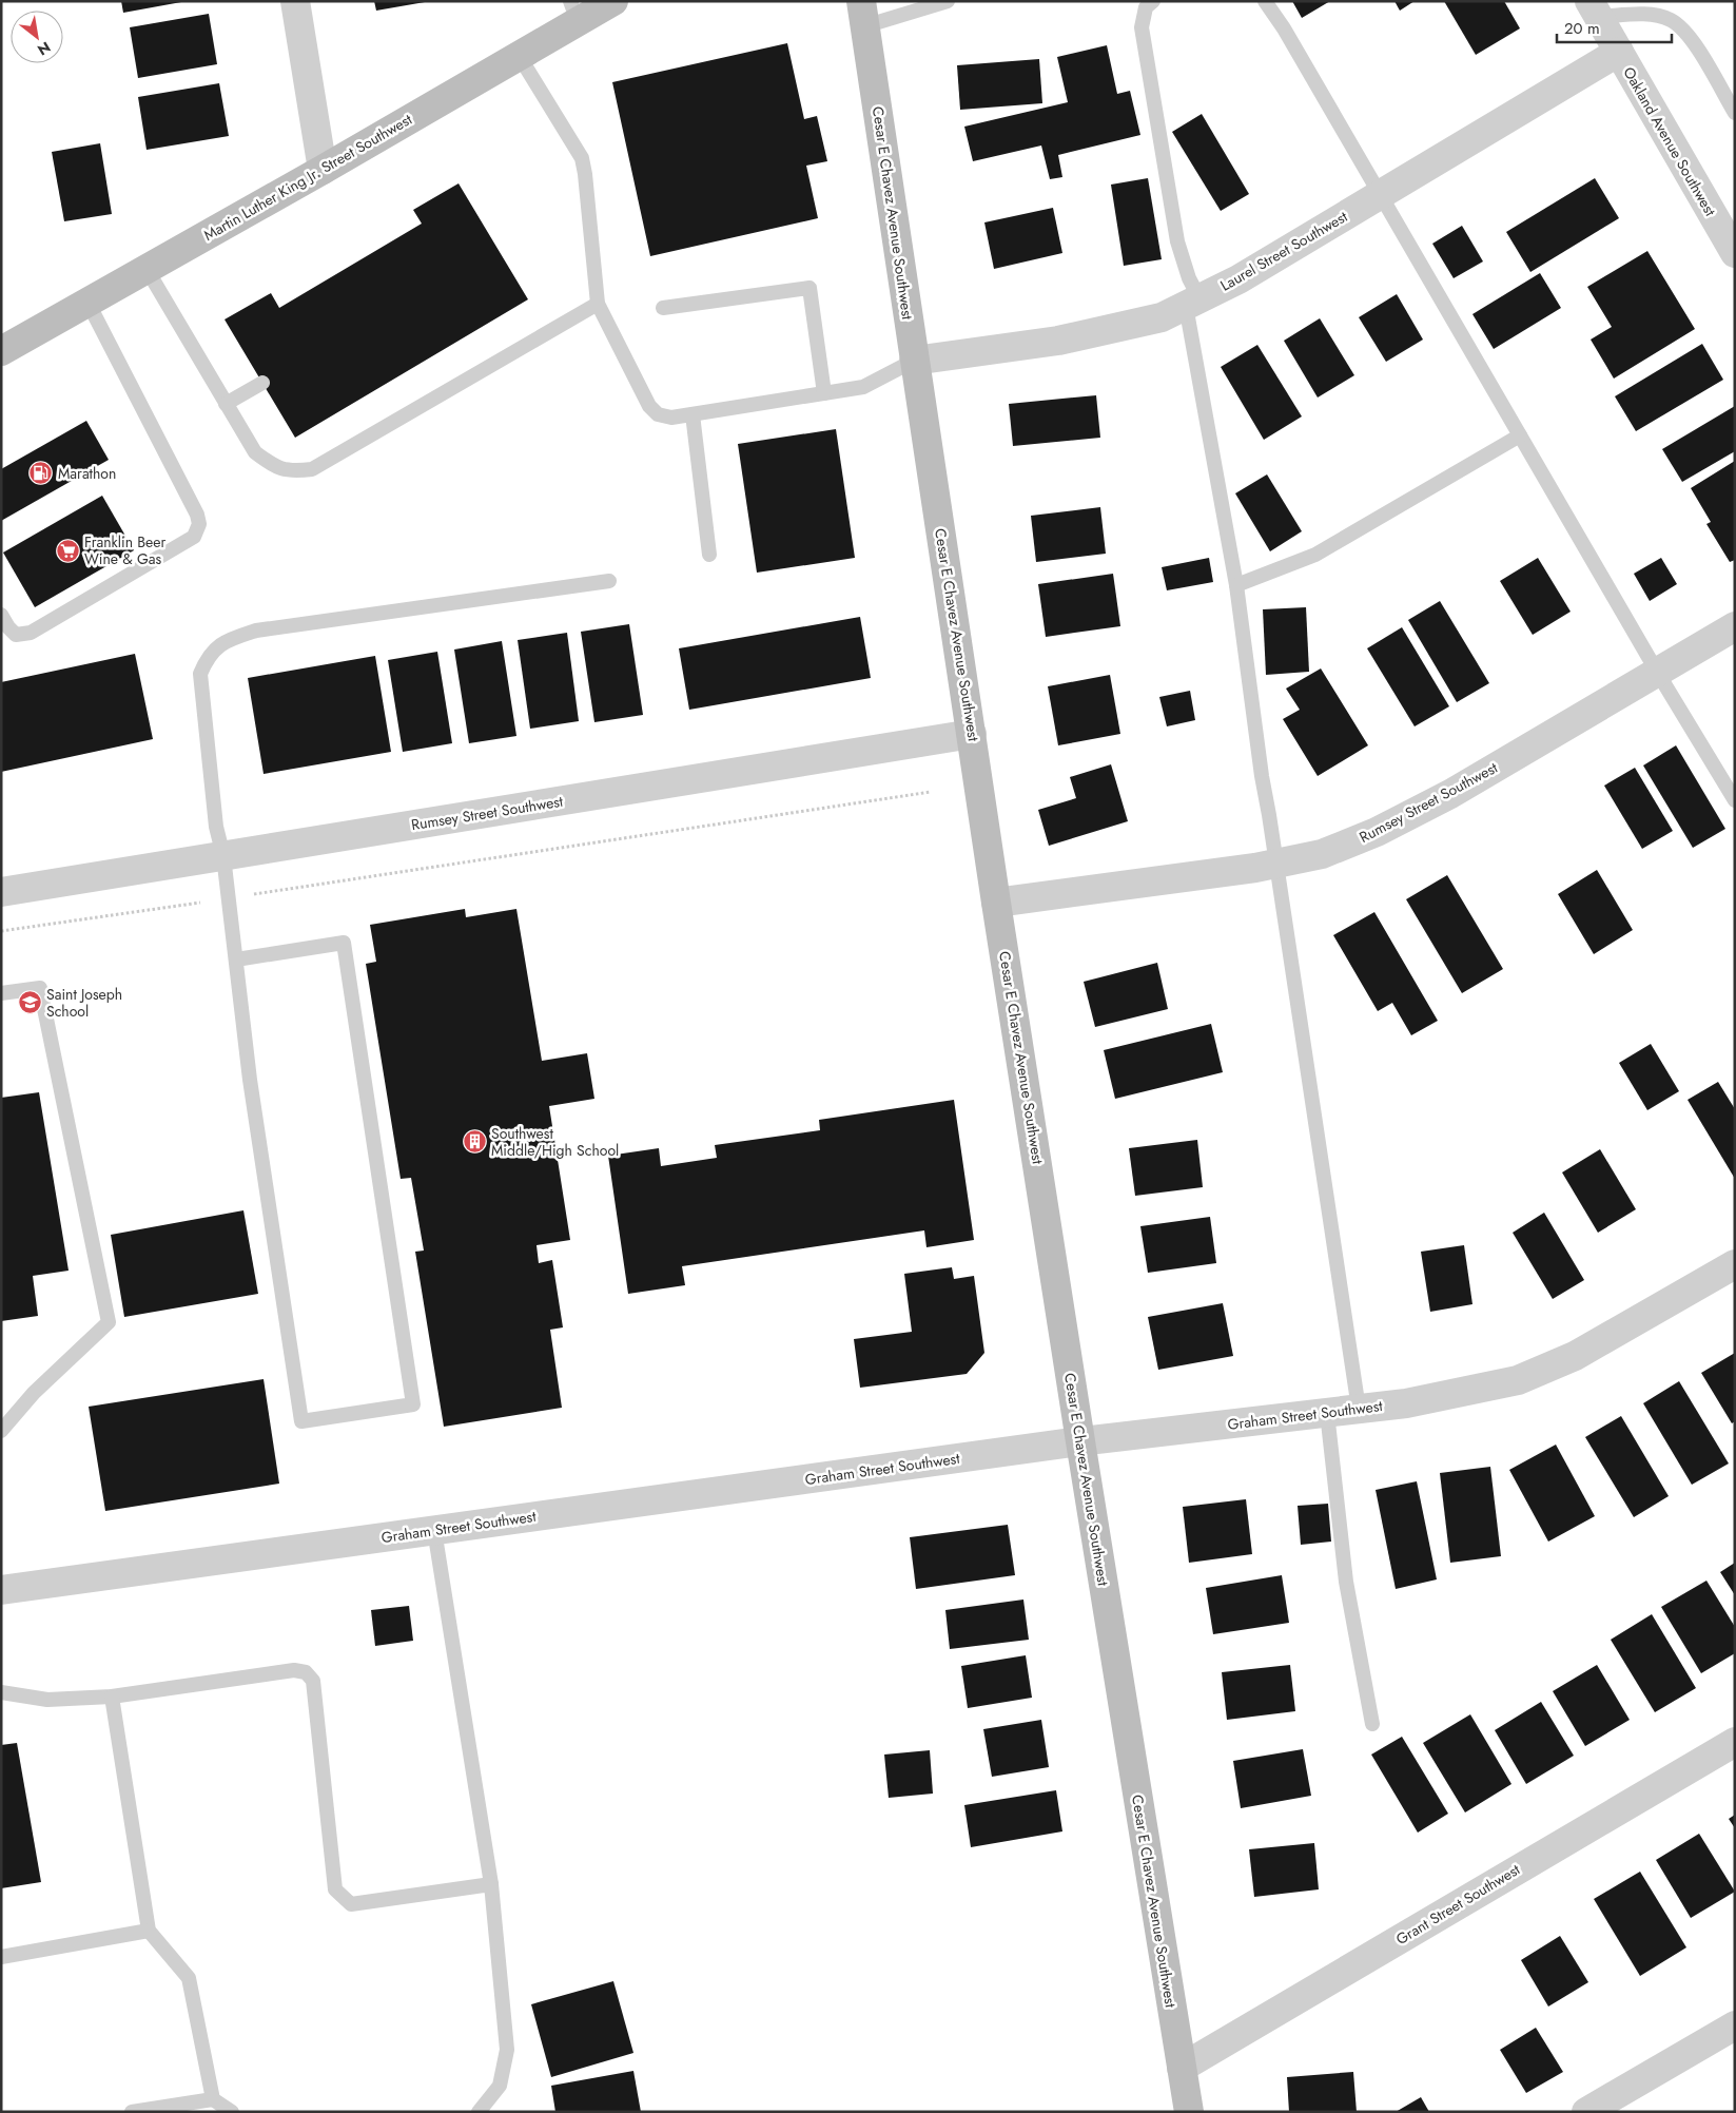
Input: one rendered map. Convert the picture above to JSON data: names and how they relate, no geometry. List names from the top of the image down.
{
  "streets": {
    "main road": ["Martin Luther King Jr. Street Southwest", "Cesar E Chavez Avenue Southwest"],
    "street": [
      "Oakland Avenue Southwest",
      "Laurel Street Southwest",
      "Rumsey Street Southwest",
      "Graham Street Southwest",
      "Grant Street Southwest"
    ]
  },
  "crossings": [
    ["Oakland Avenue Southwest", "Laurel Street Southwest"],
    ["Cesar E Chavez Avenue Southwest", "Laurel Street Southwest"],
    ["Cesar E Chavez Avenue Southwest", "Rumsey Street Southwest"],
    ["Cesar E Chavez Avenue Southwest", "Graham Street Southwest"],
    ["Cesar E Chavez Avenue Southwest", "Grant Street Southwest"]
  ],
  "places": {
    "fuel station": ["Marathon"],
    "supermarket": ["Franklin Beer Wine & Gas"],
    "school or university": ["Saint Joseph School"],
    "building": ["Southwest Middle/High School"]
  },
  "scale_bar": "20 m",
  "north": "bottom right"
}
